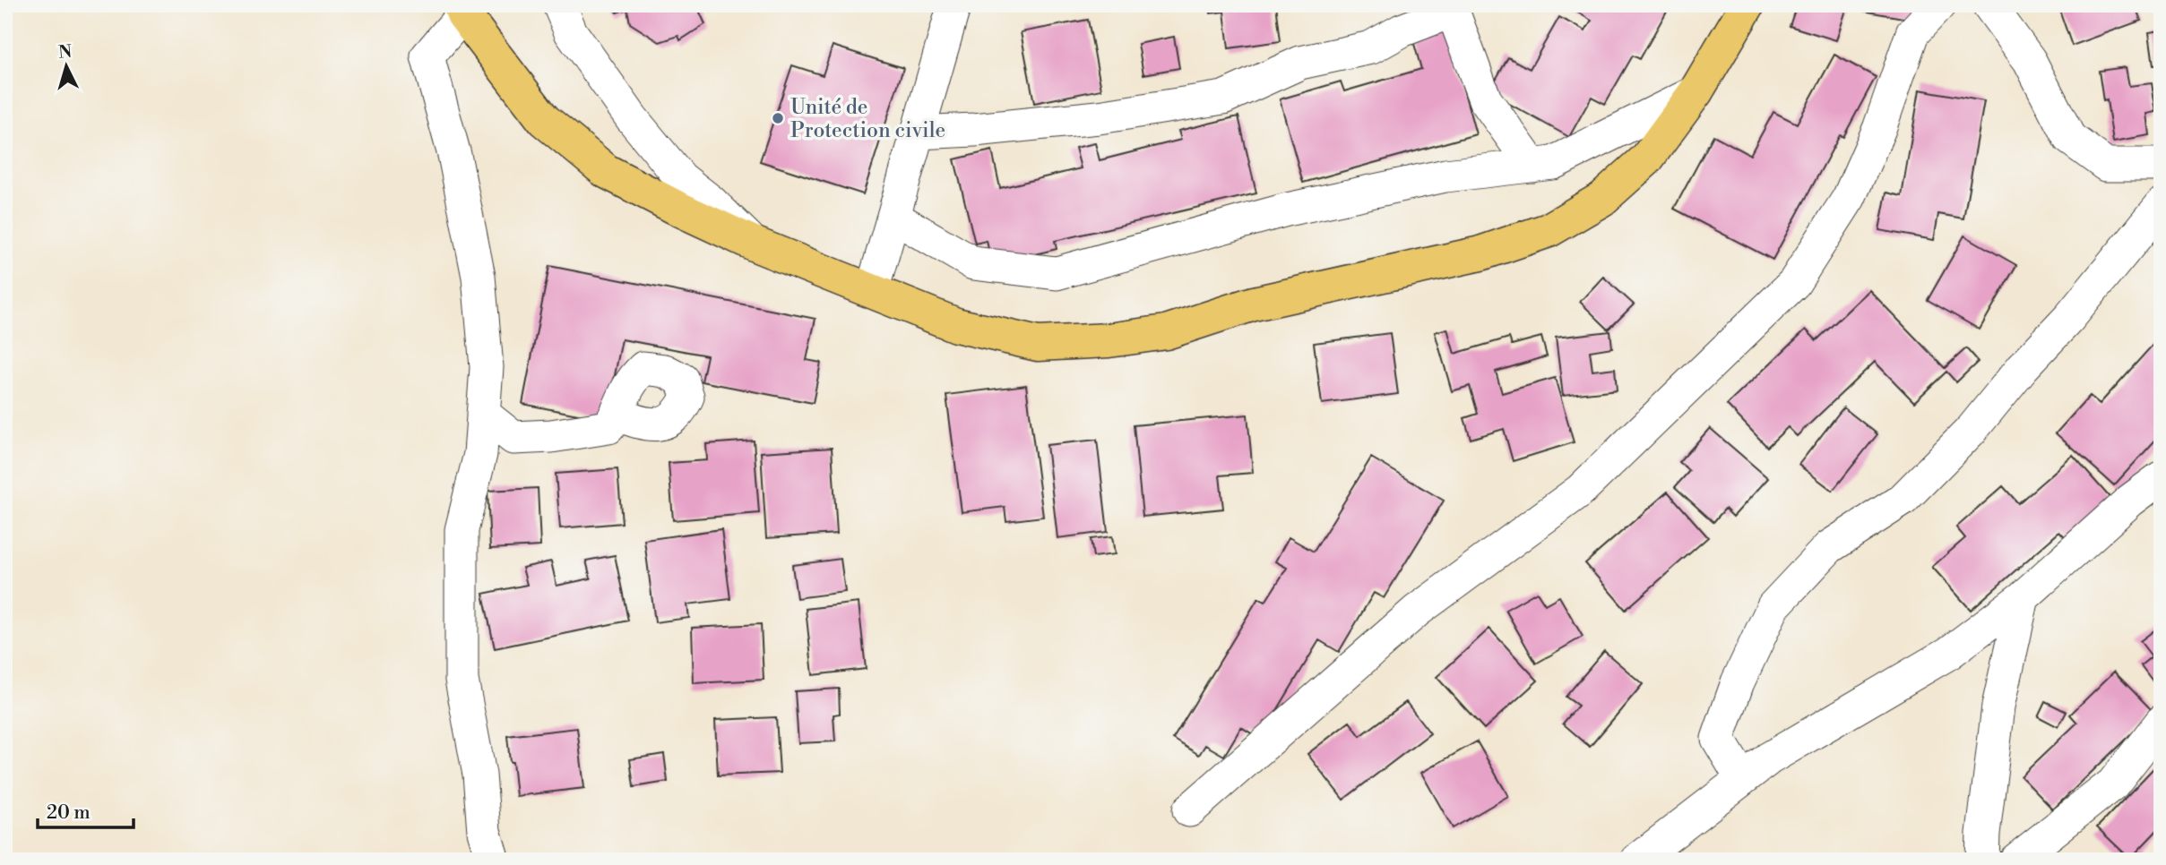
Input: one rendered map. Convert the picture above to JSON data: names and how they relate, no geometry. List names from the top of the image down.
{
  "places": ["Unité de Protection civile"],
  "scale_bar": "20 m",
  "north": "top"
}
